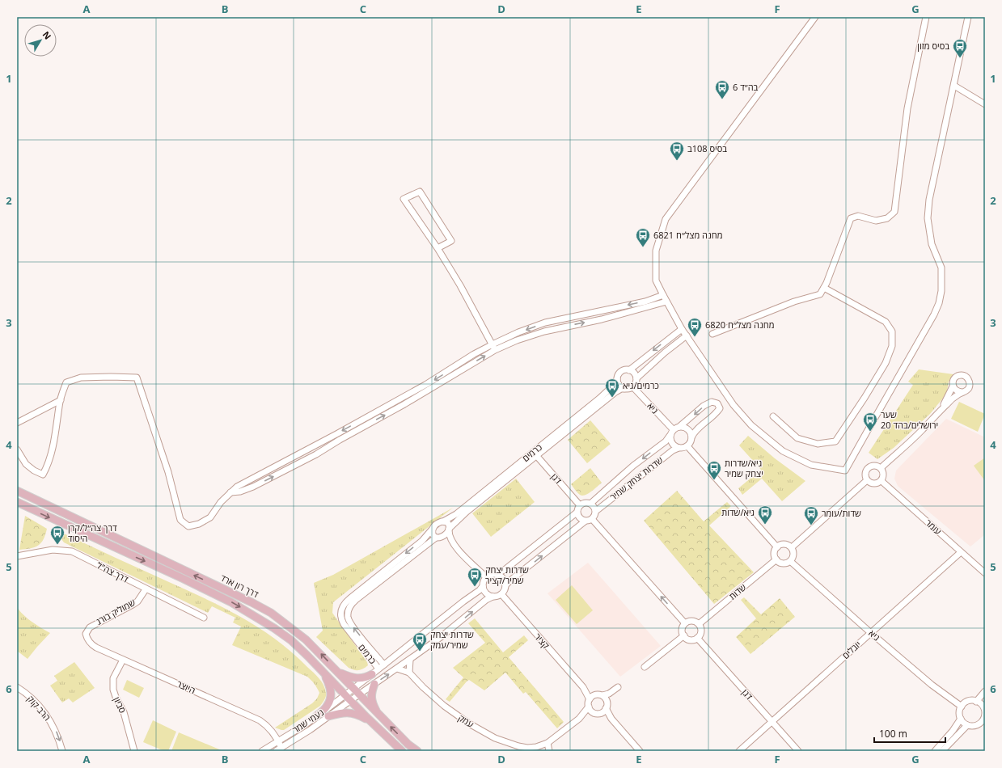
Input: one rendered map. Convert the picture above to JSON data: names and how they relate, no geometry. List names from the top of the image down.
{
  "streets": {
    "main road": ["דרך רון ארד"],
    "street": [
      "גיא",
      "כרמים",
      "דגן",
      "שדרות יצחק שמיר",
      "עומר",
      "דרך צה\"ל",
      "שדות",
      "שמוליק בורג",
      "קציר",
      "יובלים",
      "היוצר",
      "סביון",
      "הרב קוק",
      "נעמי שמר",
      "עמק"
    ]
  },
  "crossings": [
    ["גיא", "כרמים"],
    ["גיא", "שדרות יצחק שמיר"],
    ["גיא", "שדות"],
    ["גיא", "יובלים"],
    ["כרמים", "דגן"],
    ["דגן", "שדרות יצחק שמיר"],
    ["דגן", "שדות"],
    ["דגן", "יובלים"],
    ["עומר", "יובלים"],
    ["דרך צה\"ל", "שמוליק בורג"],
    ["דרך רון ארד", "נעמי שמר"],
    ["שמוליק בורג", "היוצר"],
    ["קציר", "עמק"],
    ["היוצר", "סביון"],
    ["היוצר", "נעמי שמר"]
  ],
  "one_way": ["הרב קוק"],
  "places": {
    "bus stop": [
      "בסיס מזון",
      "בה״ד 6",
      "בסיס 108ב",
      "מחנה מצל״ח 6821",
      "מחנה מצל״ח 6820",
      "כרמים/גיא",
      "שער ירושלים/בהד 20",
      "גיא/שדרות יצחק שמיר",
      "גיא/שדות",
      "שדות/עומר",
      "דרך צה״ל/קרן היסוד",
      "שדרות יצחק שמיר/קציר",
      "שדרות יצחק שמיר/עמק"
    ]
  },
  "scale_bar": "100 m",
  "north": "top right",
  "grid": {
    "columns": [
      "A",
      "B",
      "C",
      "D",
      "E",
      "F",
      "G"
    ],
    "rows": [
      "1",
      "2",
      "3",
      "4",
      "5",
      "6"
    ]
  }
}
